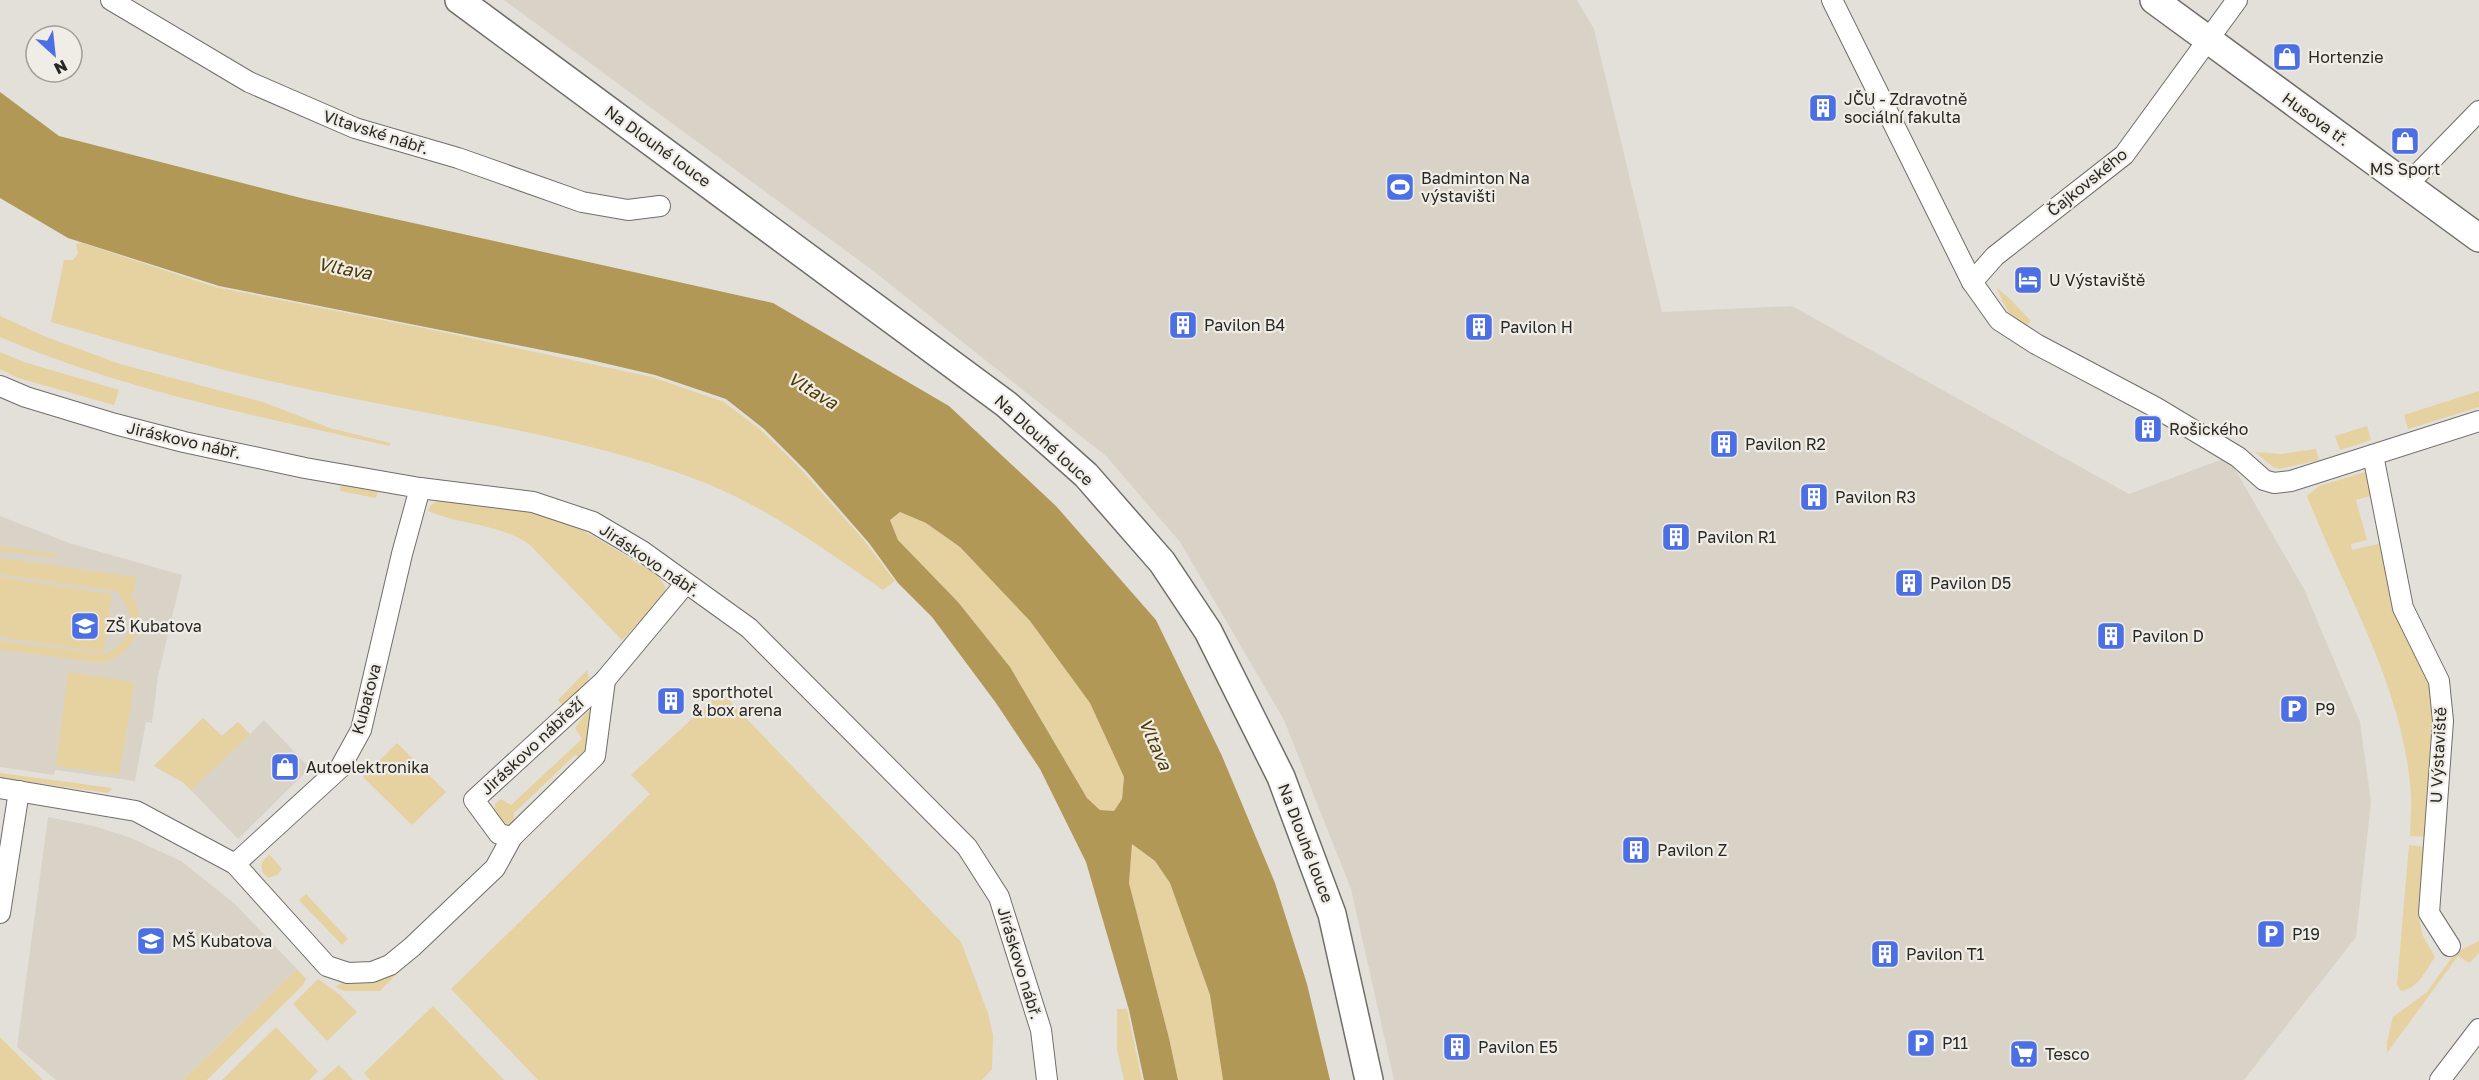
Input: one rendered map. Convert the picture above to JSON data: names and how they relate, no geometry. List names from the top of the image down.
{
  "streets": {
    "main road": ["Husova tř.", "Na Dlouhé louce"],
    "street": [
      "Vltavské nábř.",
      "Čajkovského",
      "Jiráskovo nábř.",
      "Kubatova",
      "Jiráskovo nábřeží",
      "U Výstaviště"
    ]
  },
  "crossings": [
    ["Husova tř.", "Čajkovského"],
    ["Jiráskovo nábř.", "Kubatova"],
    ["Jiráskovo nábř.", "Jiráskovo nábřeží"],
    ["Kubatova", "Jiráskovo nábřeží"]
  ],
  "water": ["Vltava"],
  "places": {
    "shop": ["Hortenzie", "MS Sport", "Autoelektronika"],
    "building": [
      "JČU - Zdravotně sociální fakulta",
      "Pavilon B4",
      "Pavilon H",
      "Rošického",
      "Pavilon R2",
      "Pavilon R3",
      "Pavilon R1",
      "Pavilon D5",
      "Pavilon D",
      "sporthotel & box arena",
      "Pavilon Z",
      "Pavilon T1",
      "Pavilon E5"
    ],
    "sports": ["Badminton Na výstavišti"],
    "hotel": ["U Výstaviště"],
    "school or university": ["ZŠ Kubatova", "MŠ Kubatova"],
    "parking": ["P9", "P19", "P11"],
    "supermarket": ["Tesco"]
  },
  "north": "bottom right"
}
